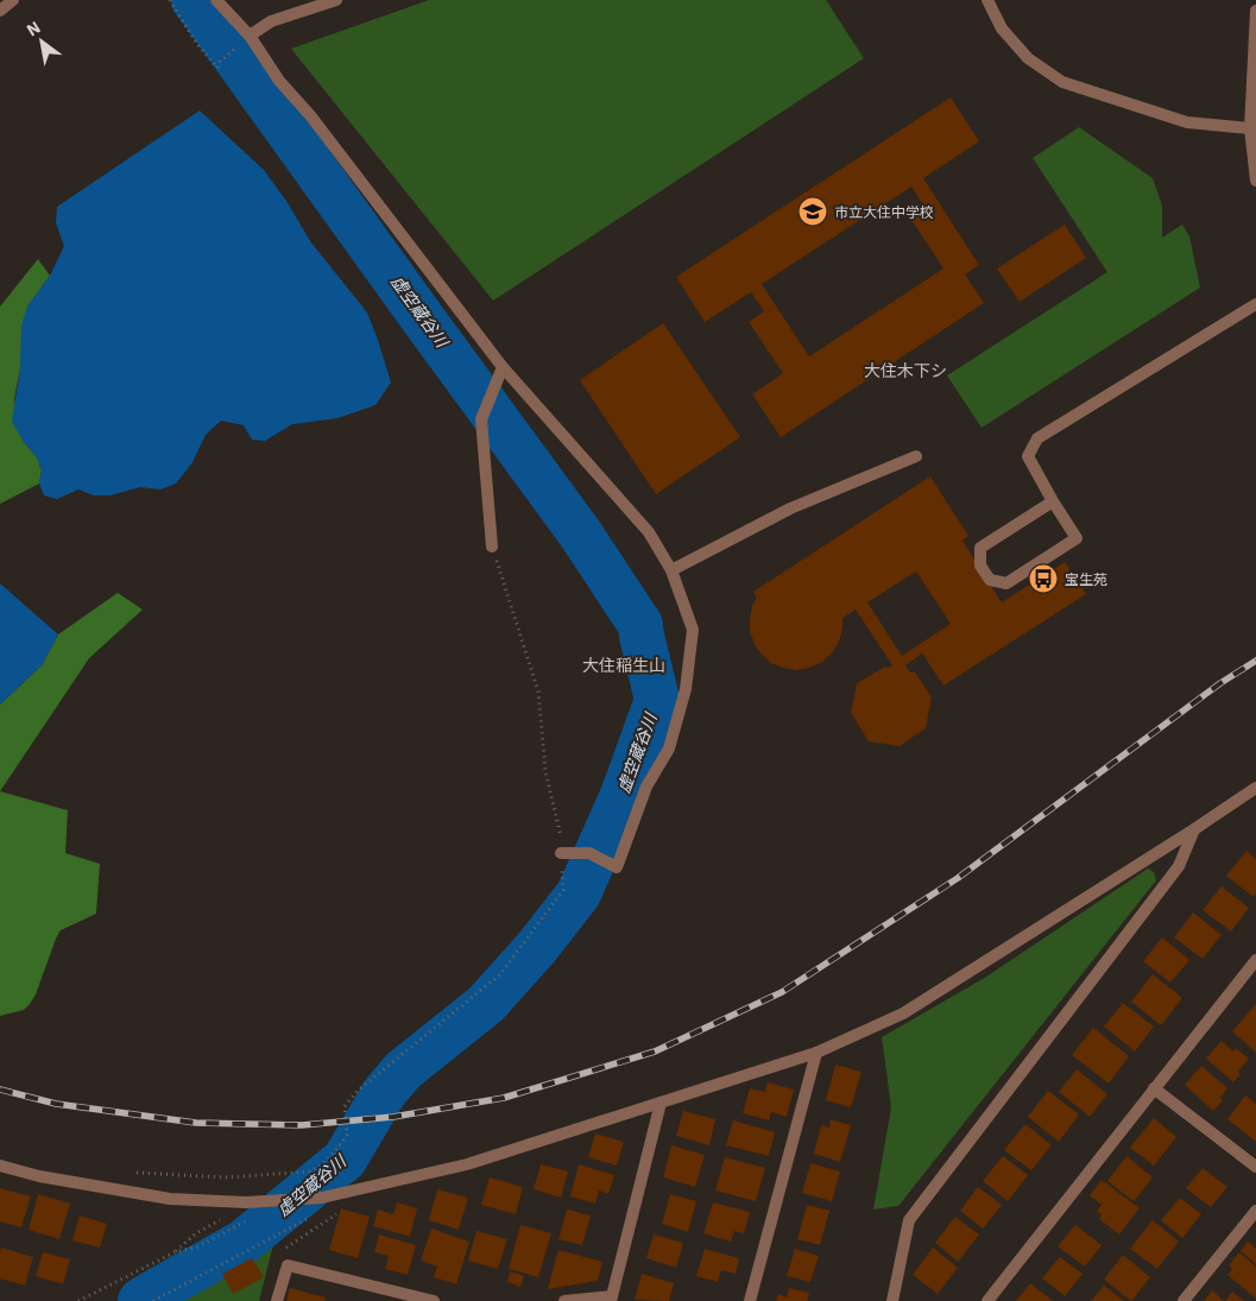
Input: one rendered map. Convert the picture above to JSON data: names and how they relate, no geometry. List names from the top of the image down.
{
  "districts": ["大住木下シ", "大住稲生山"],
  "water": ["虚空蔵谷川"],
  "places": {
    "school or university": ["市立大住中学校"],
    "bus stop": ["宝生苑"]
  },
  "north": "top left"
}
